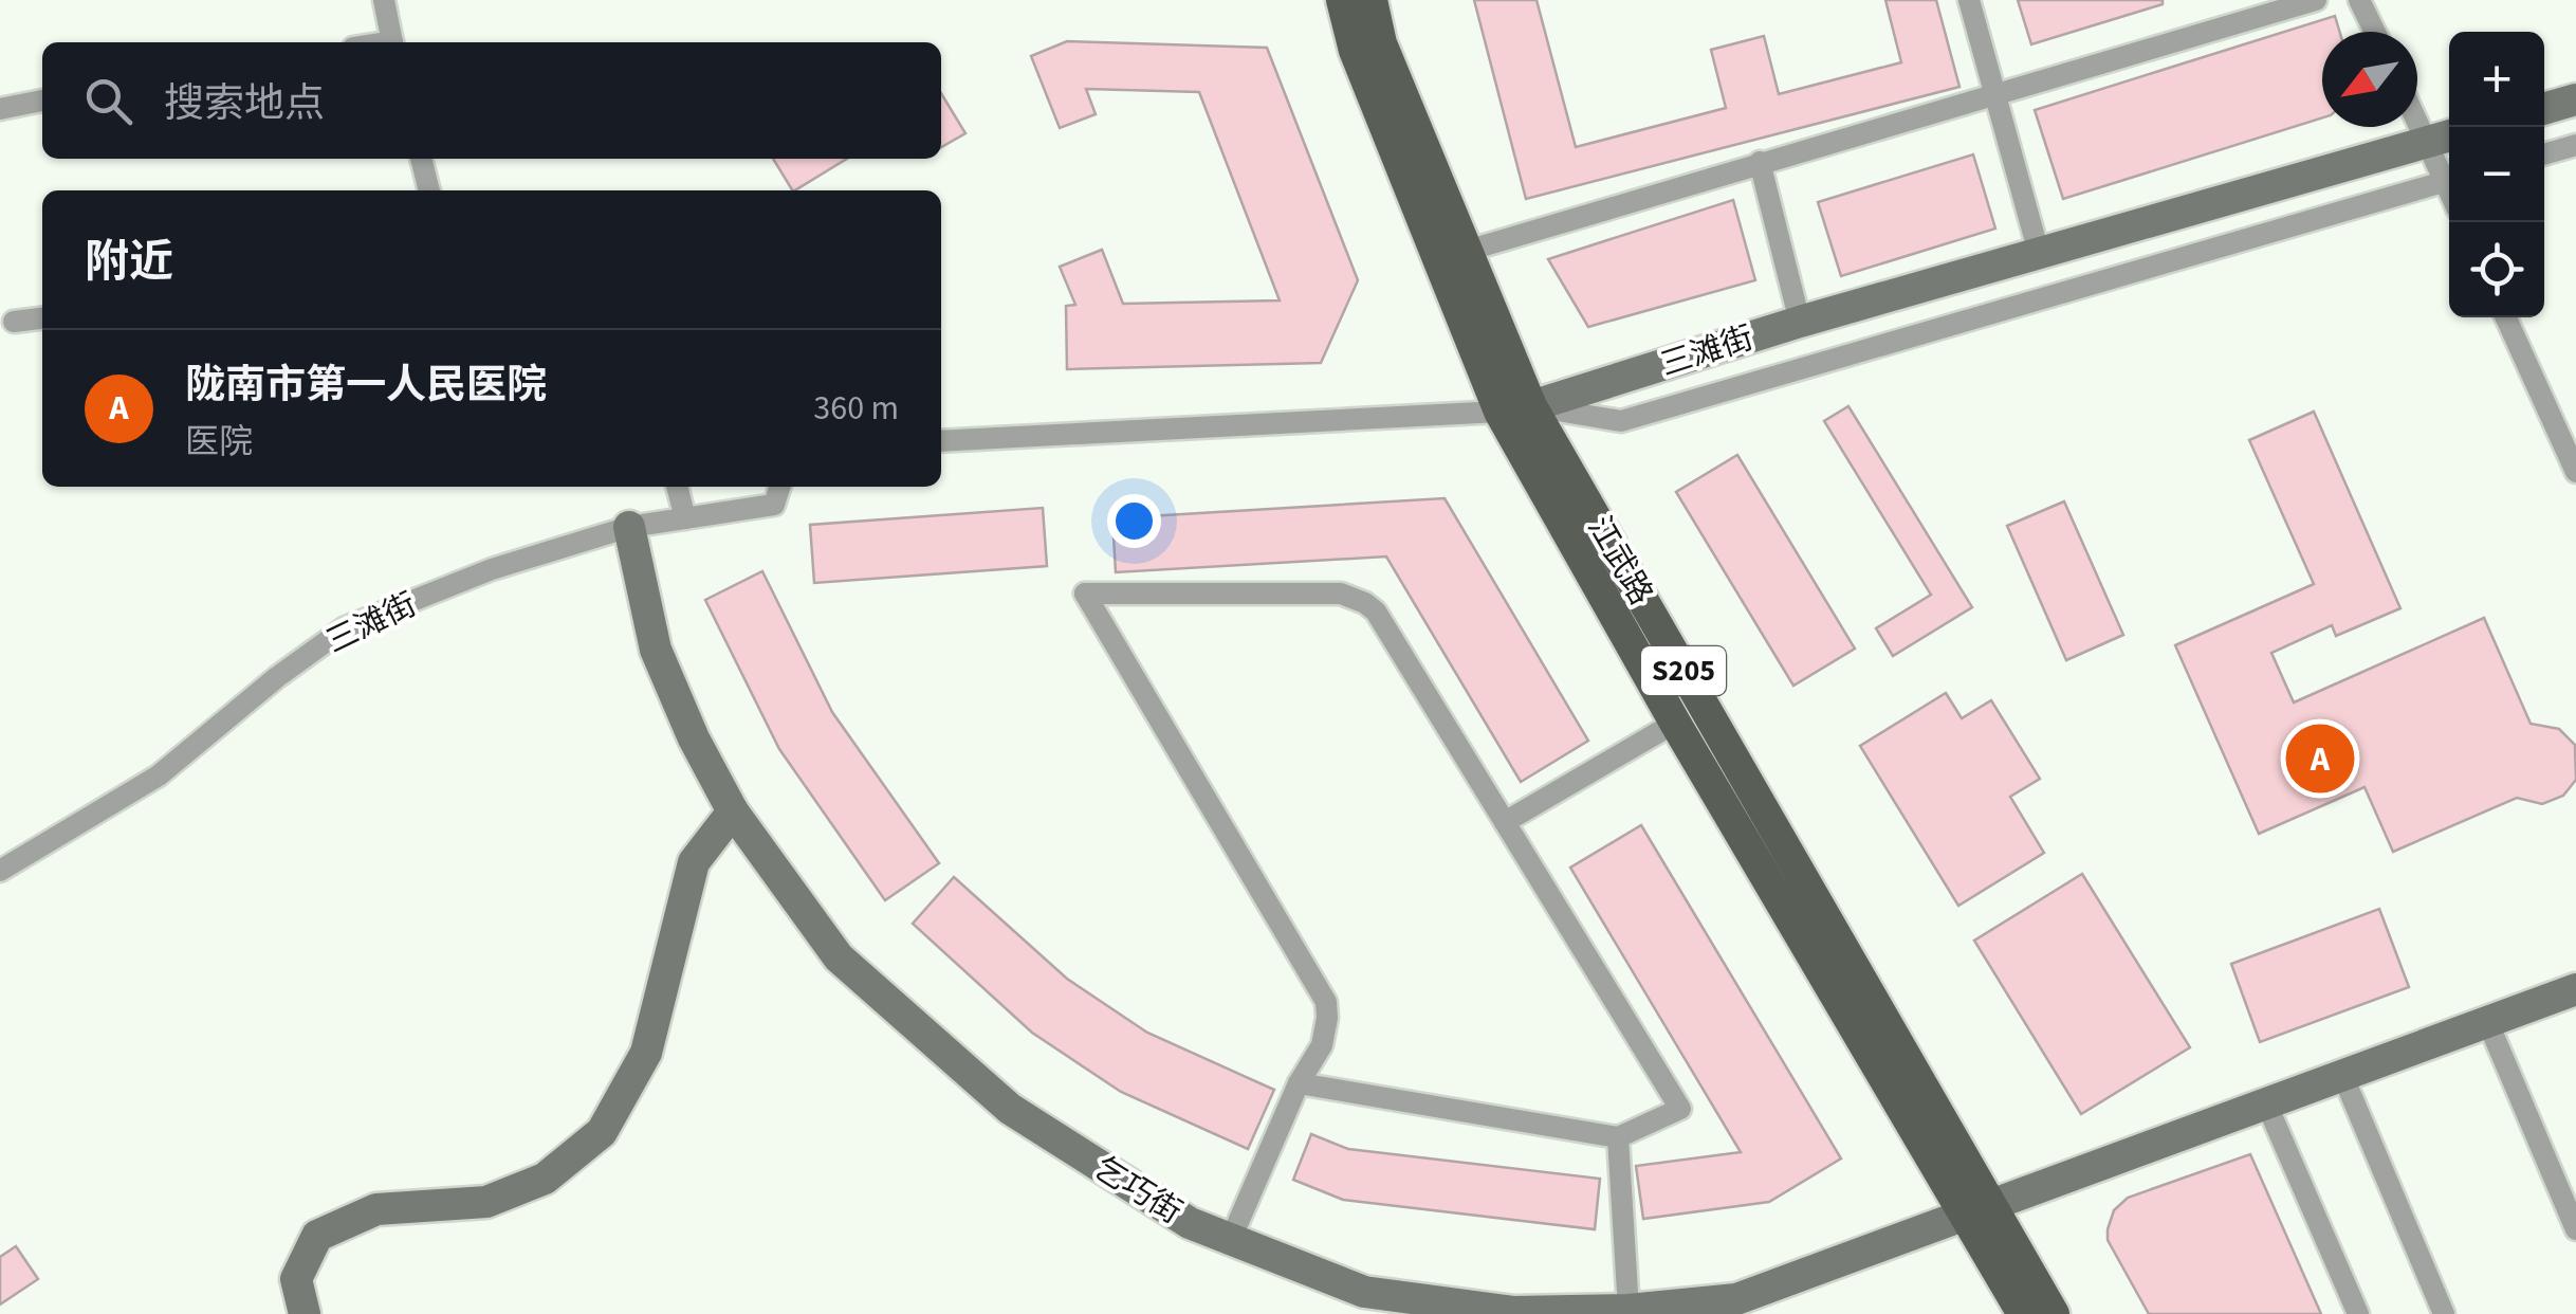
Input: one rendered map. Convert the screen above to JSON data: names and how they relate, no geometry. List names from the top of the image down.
{
  "streets": {
    "main road": ["江武路", "S205"],
    "street": ["三滩街", "乞巧街"]
  },
  "crossings": [
    ["三滩街", "江武路"],
    ["三滩街", "乞巧街"],
    ["江武路", "乞巧街"]
  ],
  "north": "bottom left",
  "page": {
    "map_buttons": ["+", "−"],
    "search": "搜索地点",
    "heading": "附近",
    "list": [
      {
        "mark": "A",
        "name": "陇南市第一人民医院",
        "note": "医院",
        "value": "360 m"
      }
    ],
    "pins": "A"
  }
}
